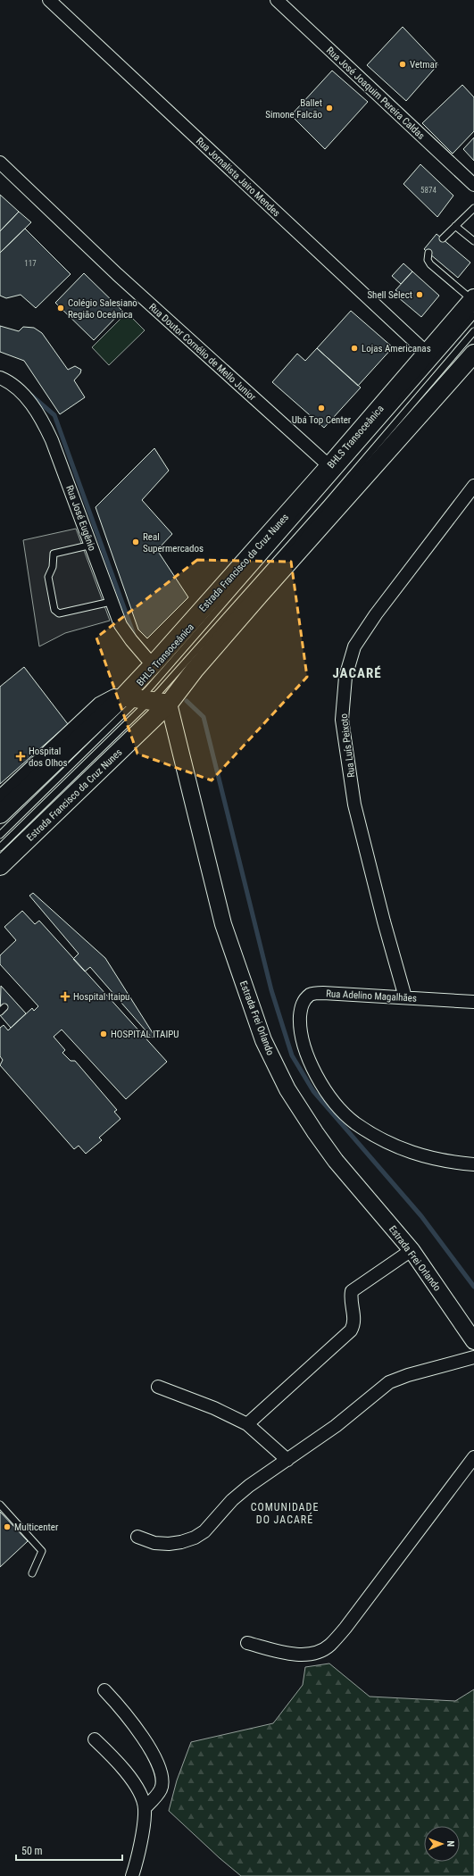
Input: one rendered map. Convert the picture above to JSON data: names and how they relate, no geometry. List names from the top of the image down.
{
  "streets": {
    "main road": ["Estrada Francisco da Cruz Nunes"],
    "street": [
      "Rua José Joaquim Pereira Caldas",
      "Rua Jornalista Jairo Mendes",
      "Rua Doutor Cornélio de Mello Junior",
      "Rua José Eugênio",
      "Rua Luís Peixoto",
      "Rua Adelino Magalhães",
      "Estrada Frei Orlando"
    ],
    "lane": ["BHLS Transoceânica"]
  },
  "crossings": [
    ["Rua Jornalista Jairo Mendes", "Estrada Francisco da Cruz Nunes"],
    ["Rua Doutor Cornélio de Mello Junior", "Estrada Francisco da Cruz Nunes"],
    ["BHLS Transoceânica", "Estrada Francisco da Cruz Nunes"],
    ["Rua José Eugênio", "Estrada Francisco da Cruz Nunes"],
    ["Estrada Francisco da Cruz Nunes", "Estrada Frei Orlando"],
    ["Rua Luís Peixoto", "Rua Adelino Magalhães"]
  ],
  "districts": ["JACARÉ", "COMUNIDADE DO JACARÉ"],
  "places": {
    "other": [
      "Vetmar",
      "Ballet Simone Falcão",
      "Shell Select",
      "Colégio Salesiano Região Oceânica",
      "Lojas Americanas",
      "Ubá Top Center",
      "Real Supermercados",
      "HOSPITAL ITAIPU",
      "Multicenter"
    ],
    "health": ["Hospital dos Olhos", "Hospital Itaipu"]
  },
  "house_numbers": ["5874", "117"],
  "scale_bar": "50 m",
  "north": "right"
}
